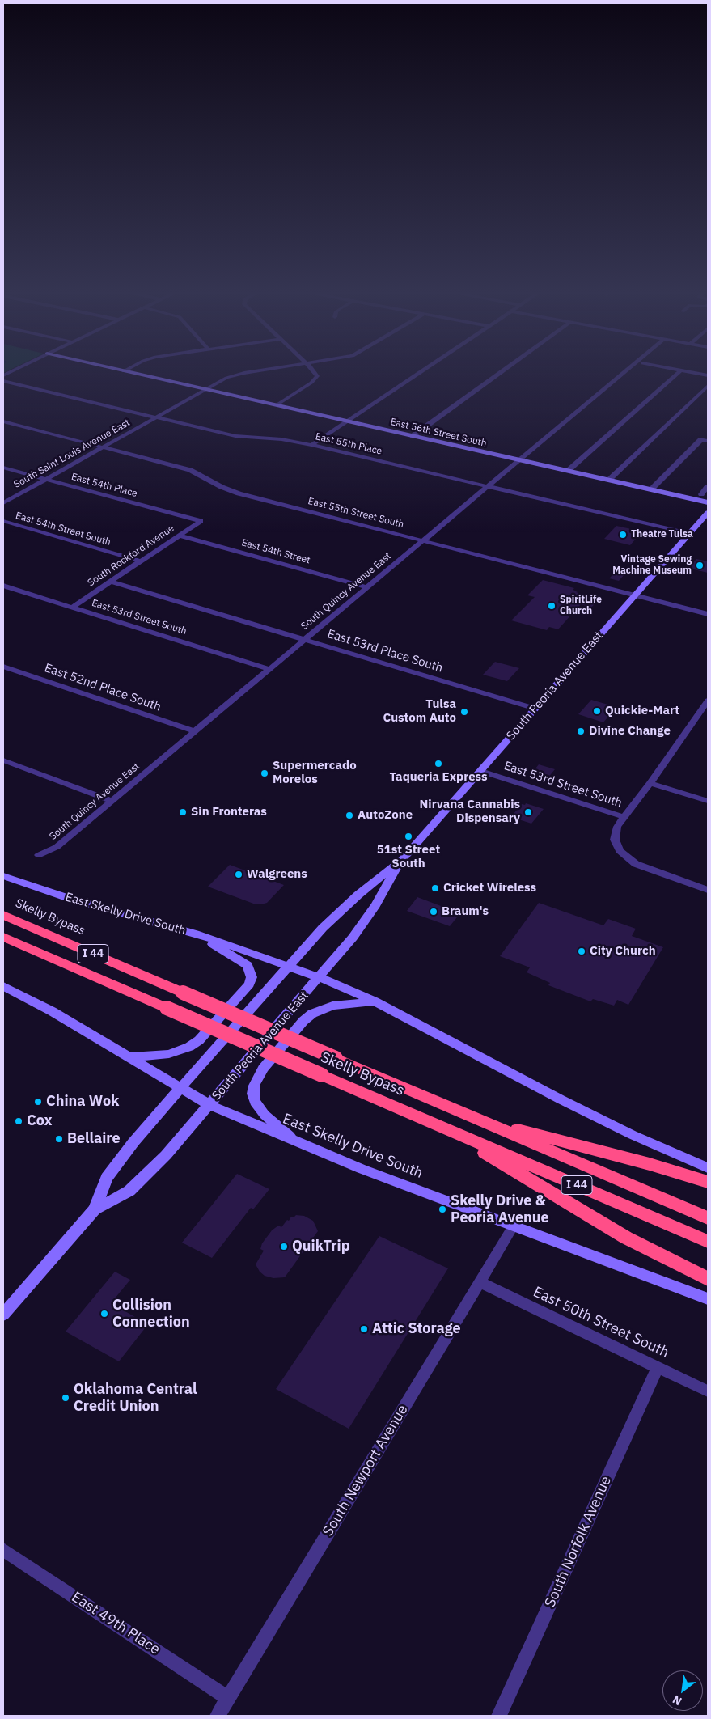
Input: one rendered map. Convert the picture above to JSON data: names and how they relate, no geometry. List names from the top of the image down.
{
  "streets": {
    "highway": ["Skelly Bypass", "I 44"],
    "main road": ["East 56th Street South", "South Peoria Avenue East", "East Skelly Drive South"],
    "street": [
      "East 55th Place",
      "South Saint Louis Avenue East",
      "East 54th Place",
      "East 55th Street South",
      "East 54th Street South",
      "East 54th Street",
      "South Rockford Avenue",
      "South Quincy Avenue East",
      "East 53rd Street South",
      "East 53rd Place South",
      "East 52nd Place South",
      "East 50th Street South",
      "South Newport Avenue",
      "South Norfolk Avenue",
      "East 49th Place"
    ]
  },
  "crossings": [
    ["East 56th Street South", "South Saint Louis Avenue East"],
    ["East 56th Street South", "South Quincy Avenue East"],
    ["East 55th Place", "South Saint Louis Avenue East"],
    ["East 55th Place", "South Quincy Avenue East"],
    ["East 55th Place", "South Peoria Avenue East"],
    ["South Saint Louis Avenue East", "East 54th Place"],
    ["South Saint Louis Avenue East", "East 55th Street South"],
    ["East 54th Place", "South Rockford Avenue"],
    ["East 55th Street South", "South Quincy Avenue East"],
    ["East 55th Street South", "South Peoria Avenue East"],
    ["East 54th Street South", "South Rockford Avenue"],
    ["East 54th Street", "South Rockford Avenue"],
    ["East 54th Street", "South Quincy Avenue East"],
    ["South Rockford Avenue", "East 53rd Street South"],
    ["South Rockford Avenue", "East 53rd Place South"],
    ["South Quincy Avenue East", "East 53rd Street South"],
    ["South Quincy Avenue East", "East 53rd Place South"],
    ["South Quincy Avenue East", "East 52nd Place South"],
    ["East 53rd Street South", "South Peoria Avenue East"],
    ["East 53rd Place South", "South Peoria Avenue East"],
    ["South Peoria Avenue East", "East Skelly Drive South"],
    ["East Skelly Drive South", "South Newport Avenue"],
    ["East 50th Street South", "South Newport Avenue"],
    ["East 50th Street South", "South Norfolk Avenue"],
    ["South Newport Avenue", "East 49th Place"]
  ],
  "places": [
    "Theatre Tulsa",
    "Vintage Sewing Machine Museum",
    "SpiritLife Church",
    "Quickie-Mart",
    "Tulsa Custom Auto",
    "Divine Change",
    "Taqueria Express",
    "Supermercado Morelos",
    "Sin Fronteras",
    "Nirvana Cannabis Dispensary",
    "AutoZone",
    "51st Street South",
    "Walgreens",
    "Cricket Wireless",
    "Braum's",
    "City Church",
    "China Wok",
    "Cox",
    "Bellaire",
    "Skelly Drive & Peoria Avenue",
    "QuikTrip",
    "Collision Connection",
    "Attic Storage",
    "Oklahoma Central Credit Union"
  ],
  "north": "bottom left"
}
